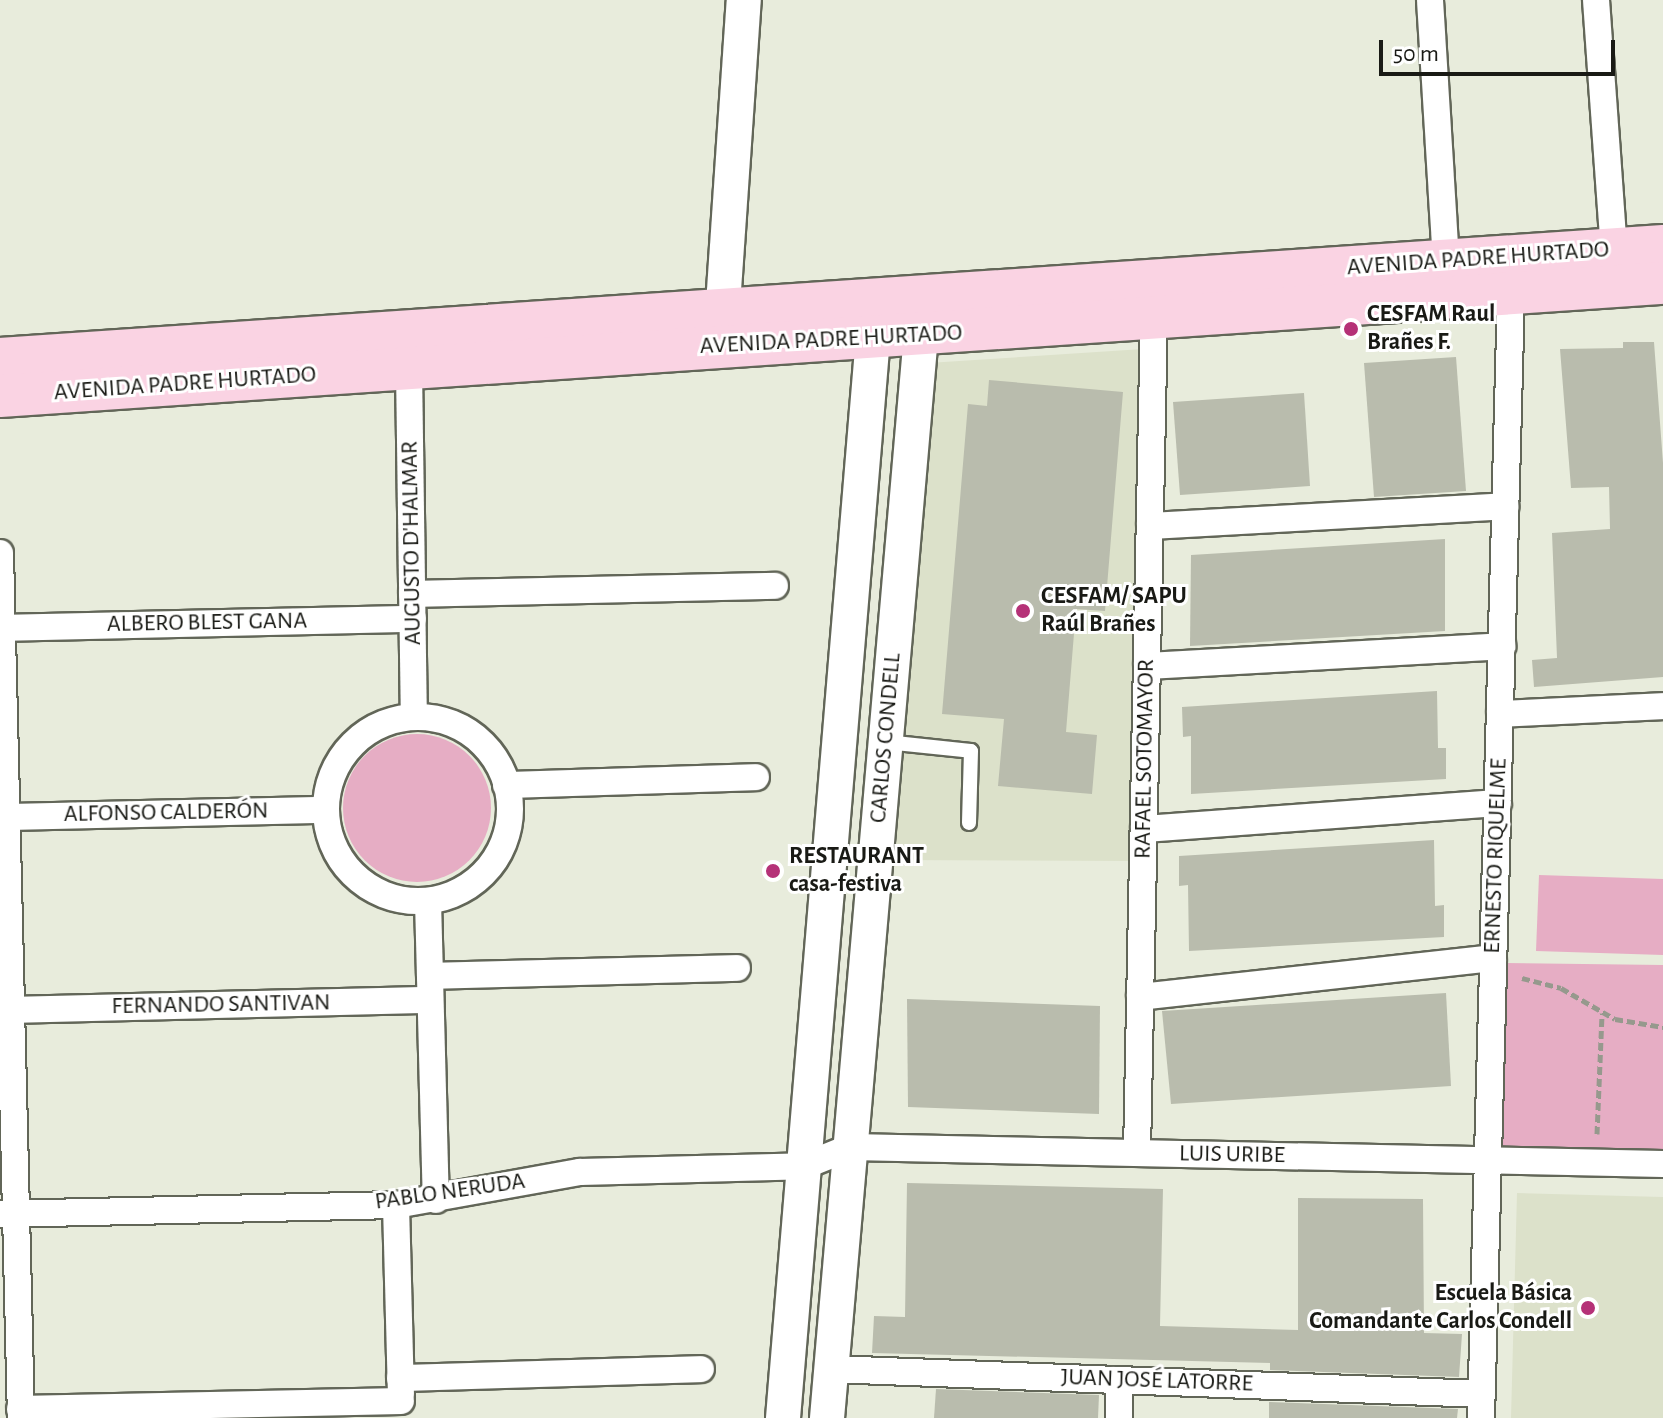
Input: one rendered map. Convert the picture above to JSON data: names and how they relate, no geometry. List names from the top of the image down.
{
  "streets": {
    "main road": ["AVENIDA PADRE HURTADO"],
    "street": [
      "AUGUSTO D'HALMAR",
      "ALBERO BLEST GANA",
      "CARLOS CONDELL",
      "RAFAEL SOTOMAYOR",
      "ALFONSO CALDERÓN",
      "ERNESTO RIQUELME",
      "FERNANDO SANTIVAN",
      "LUIS URIBE",
      "PABLO NERUDA",
      "JUAN JOSÉ LATORRE"
    ]
  },
  "crossings": [
    ["AVENIDA PADRE HURTADO", "AUGUSTO D'HALMAR"],
    ["AVENIDA PADRE HURTADO", "CARLOS CONDELL"],
    ["AVENIDA PADRE HURTADO", "RAFAEL SOTOMAYOR"],
    ["AVENIDA PADRE HURTADO", "ERNESTO RIQUELME"],
    ["AUGUSTO D'HALMAR", "ALBERO BLEST GANA"],
    ["AUGUSTO D'HALMAR", "ALFONSO CALDERÓN"],
    ["CARLOS CONDELL", "LUIS URIBE"],
    ["CARLOS CONDELL", "PABLO NERUDA"],
    ["CARLOS CONDELL", "JUAN JOSÉ LATORRE"],
    ["RAFAEL SOTOMAYOR", "LUIS URIBE"],
    ["ERNESTO RIQUELME", "LUIS URIBE"],
    ["ERNESTO RIQUELME", "JUAN JOSÉ LATORRE"],
    ["LUIS URIBE", "PABLO NERUDA"]
  ],
  "places": [
    "CESFAM Raul Brañes F.",
    "CESFAM/ SAPU Raúl Brañes",
    "RESTAURANT casa-festiva",
    "Escuela Básica Comandante Carlos Condell"
  ],
  "scale_bar": "50 m"
}
